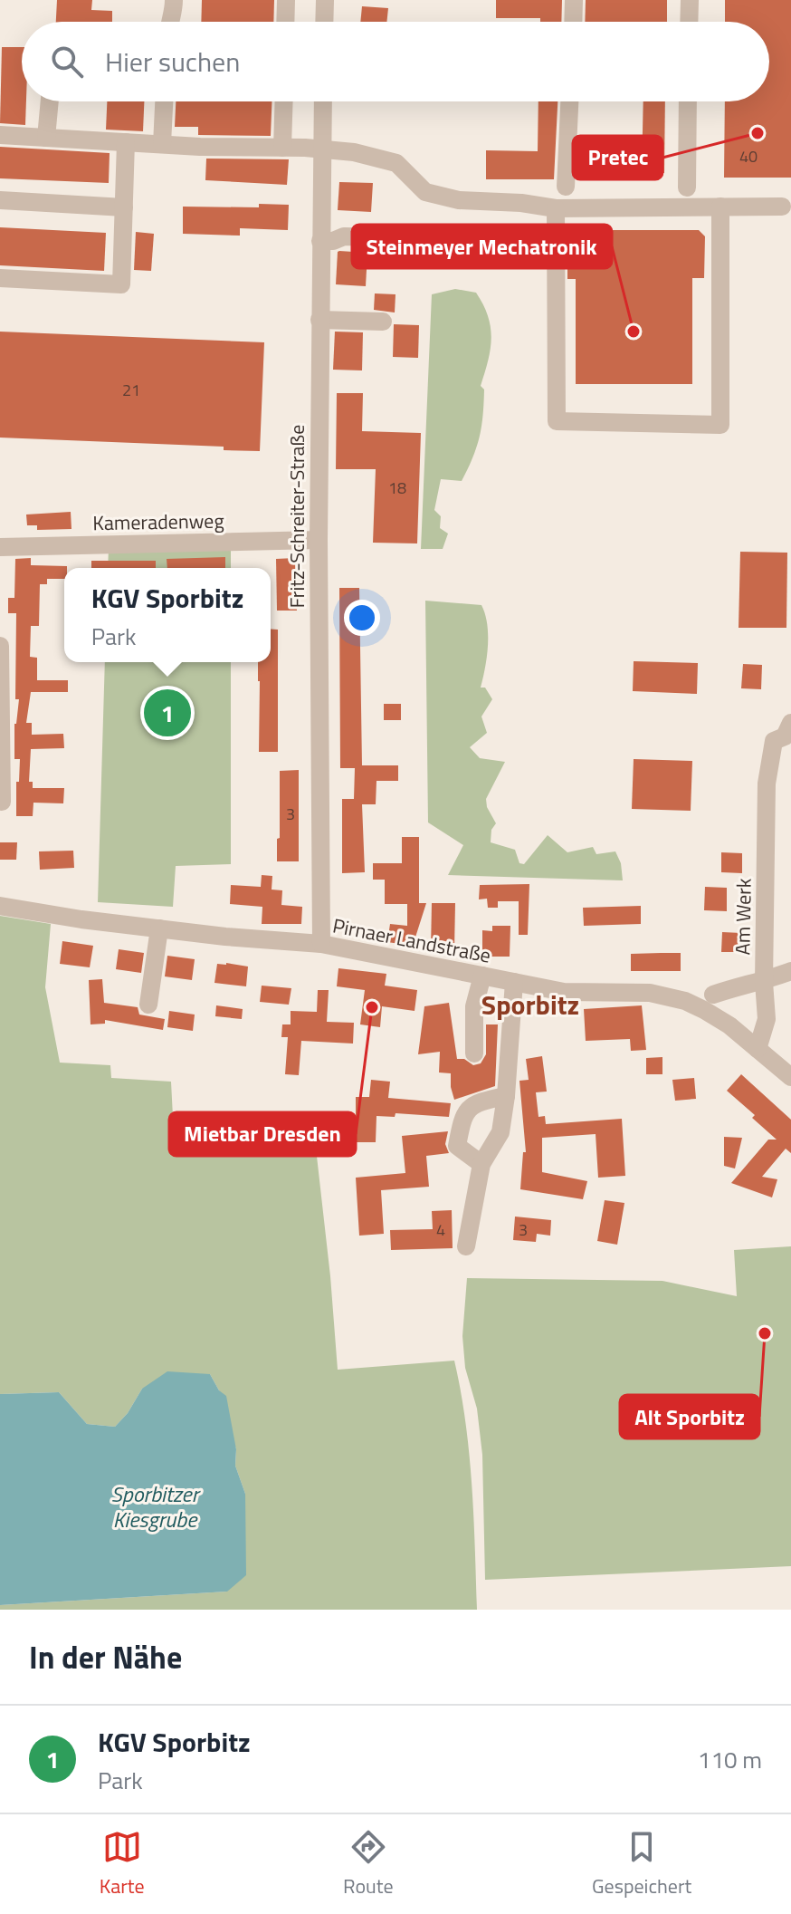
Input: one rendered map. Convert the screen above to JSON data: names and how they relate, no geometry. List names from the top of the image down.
{
  "streets": {
    "street": [
      "Fritz-Schreiter-Straße",
      "Kameradenweg",
      "Am Werk",
      "Pirnaer Landstraße"
    ]
  },
  "crossings": [
    ["Fritz-Schreiter-Straße", "Kameradenweg"],
    ["Fritz-Schreiter-Straße", "Pirnaer Landstraße"],
    ["Am Werk", "Pirnaer Landstraße"]
  ],
  "districts": ["Sporbitz"],
  "water": ["Sporbitzer Kiesgrube"],
  "places": [
    "Pretec",
    "Steinmeyer Mechatronik",
    "Mietbar Dresden",
    "Alt Sporbitz"
  ],
  "house_numbers": [
    "40",
    "21",
    "18",
    "3",
    "4",
    "3"
  ],
  "page": {
    "search": "Hier suchen",
    "popup": ["KGV Sporbitz", "Park"],
    "pins": "1",
    "heading": "In der Nähe",
    "list": [
      {
        "mark": "1",
        "name": "KGV Sporbitz",
        "note": "Park",
        "value": "110 m"
      }
    ],
    "nav": ["Karte", "Route", "Gespeichert"]
  }
}
